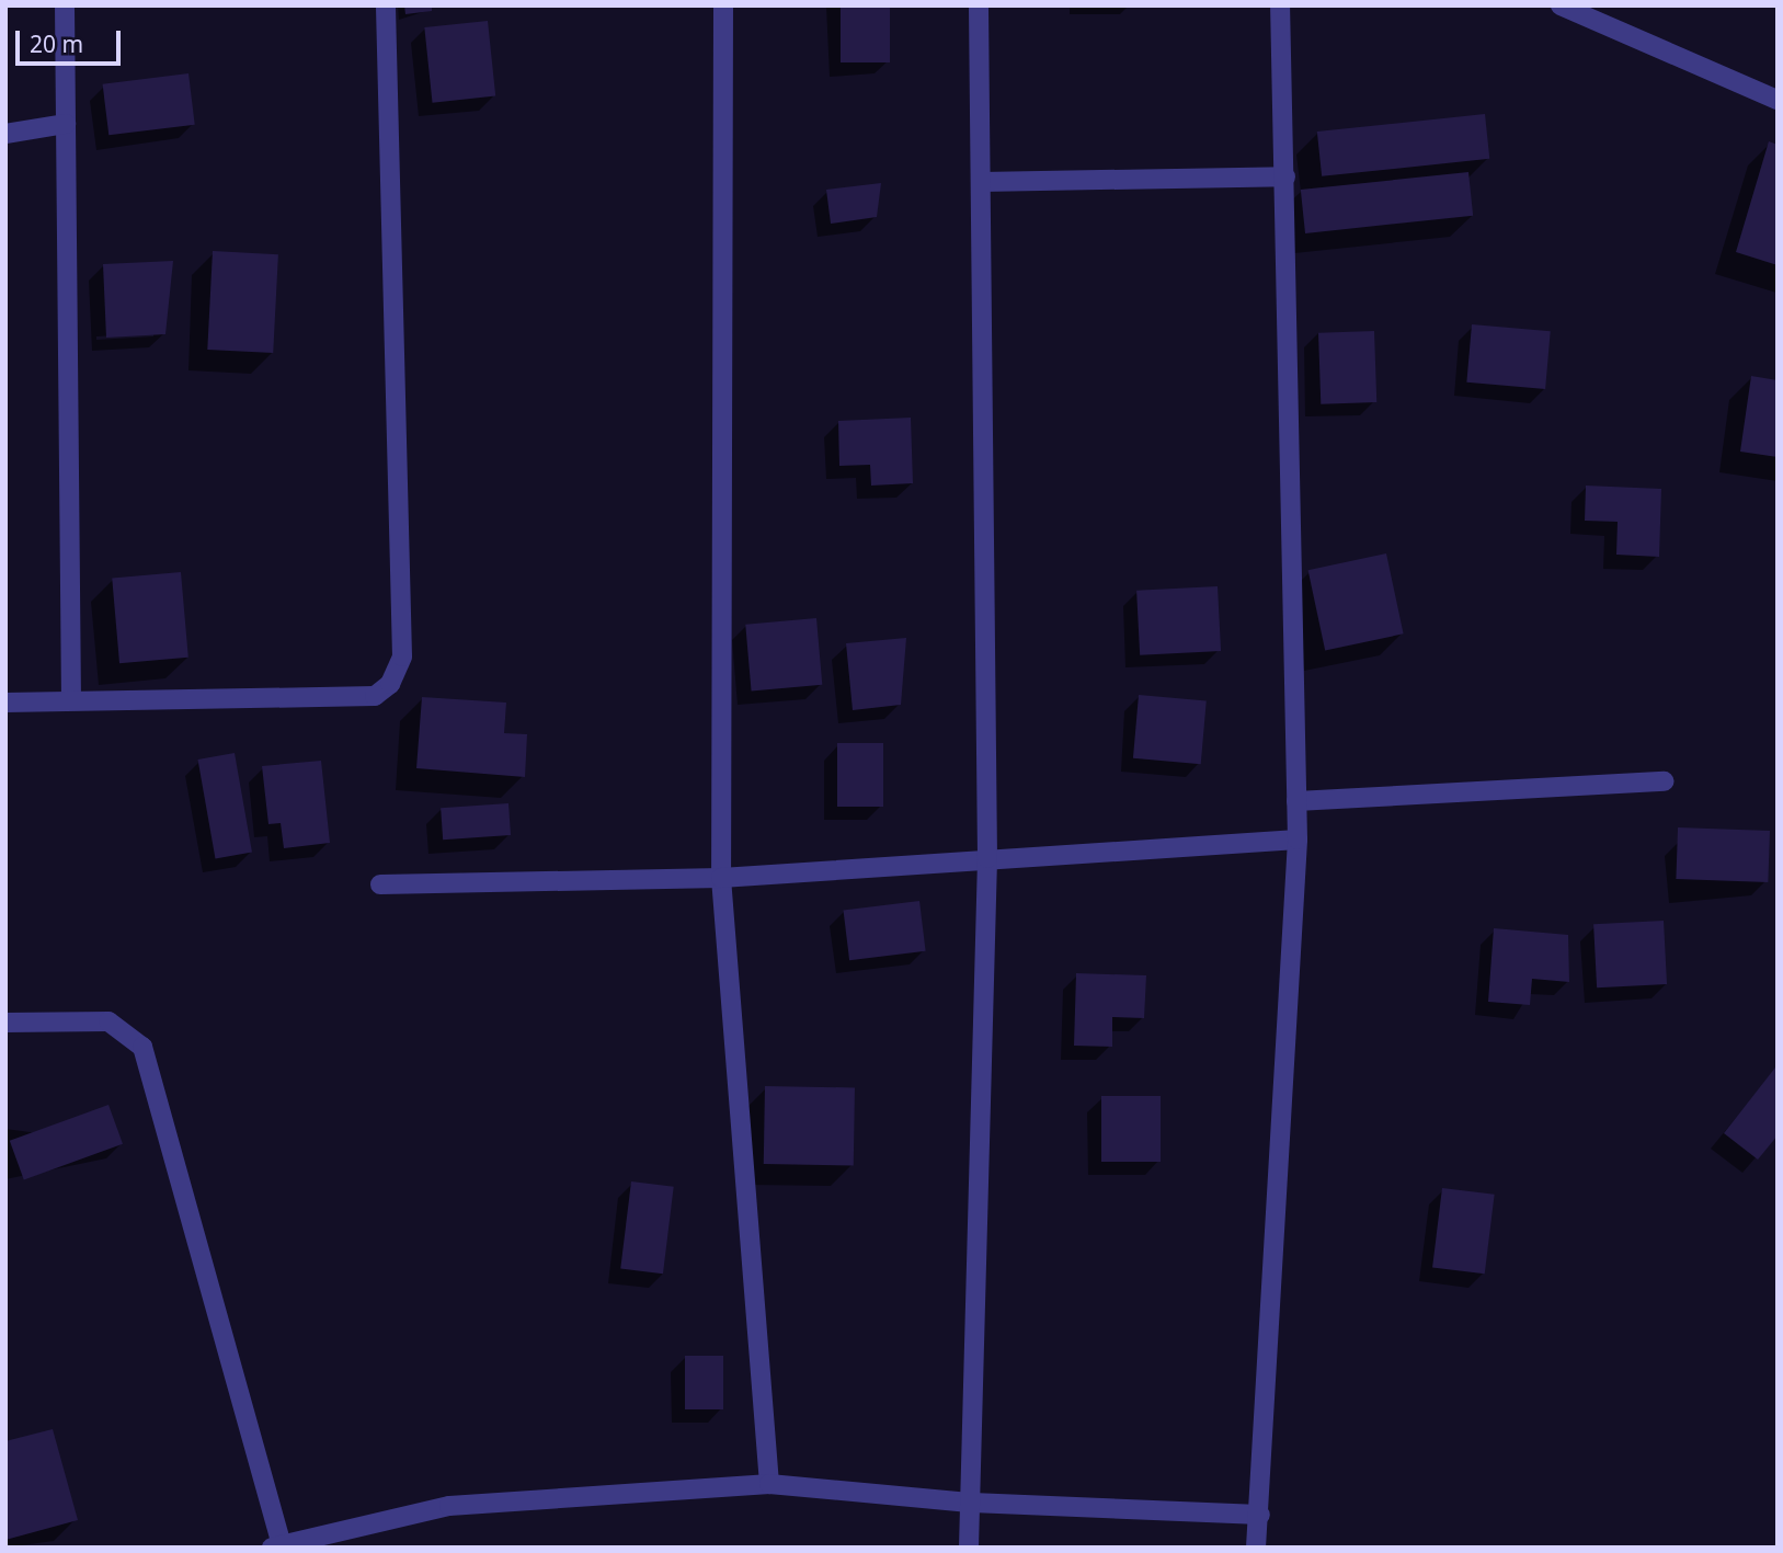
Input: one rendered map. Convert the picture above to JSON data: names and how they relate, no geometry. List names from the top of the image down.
{
  "scale_bar": "20 m"
}
